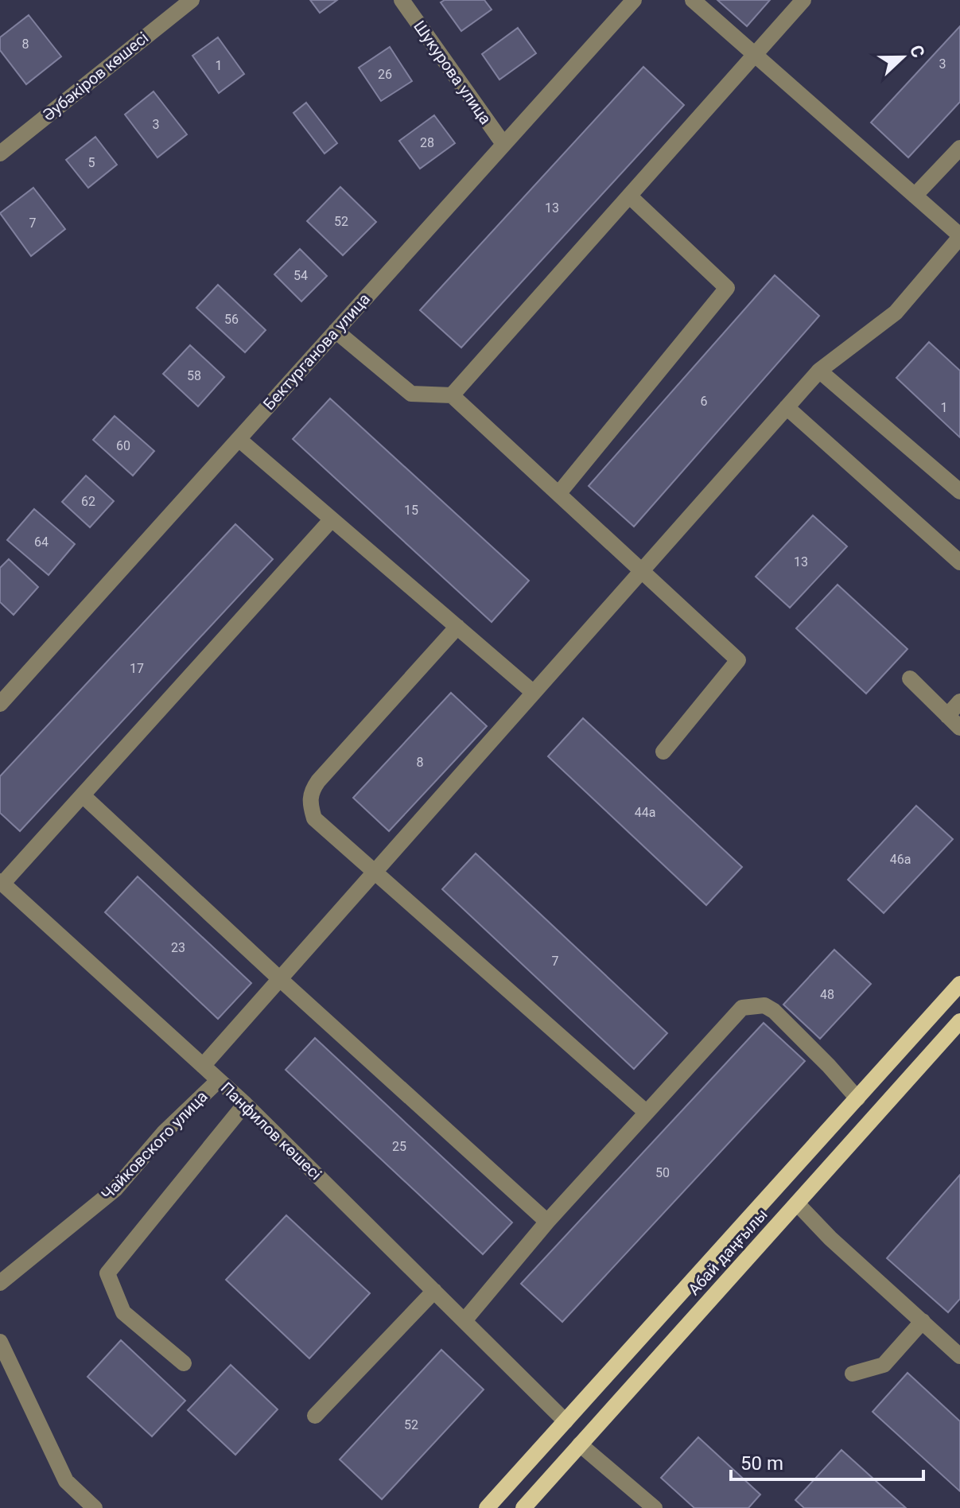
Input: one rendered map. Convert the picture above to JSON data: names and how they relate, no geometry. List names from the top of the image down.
{
  "streets": {
    "main road": ["Абай даңғылы"],
    "street": [
      "Шукурова улица",
      "Әубәкіров көшесі",
      "Бектурганова улица",
      "Панфилов көшесі",
      "Чайковского улица"
    ]
  },
  "crossings": [
    ["Шукурова улица", "Бектурганова улица"],
    ["Панфилов көшесі", "Чайковского улица"],
    ["Панфилов көшесі", "Абай даңғылы"]
  ],
  "house_numbers": [
    "8",
    "3",
    "1",
    "26",
    "3",
    "28",
    "5",
    "13",
    "52",
    "7",
    "54",
    "56",
    "58",
    "6",
    "1",
    "60",
    "62",
    "15",
    "64",
    "13",
    "17",
    "8",
    "44а",
    "46а",
    "23",
    "7",
    "48",
    "25",
    "50",
    "52"
  ],
  "scale_bar": "50 m",
  "north": "right"
}
